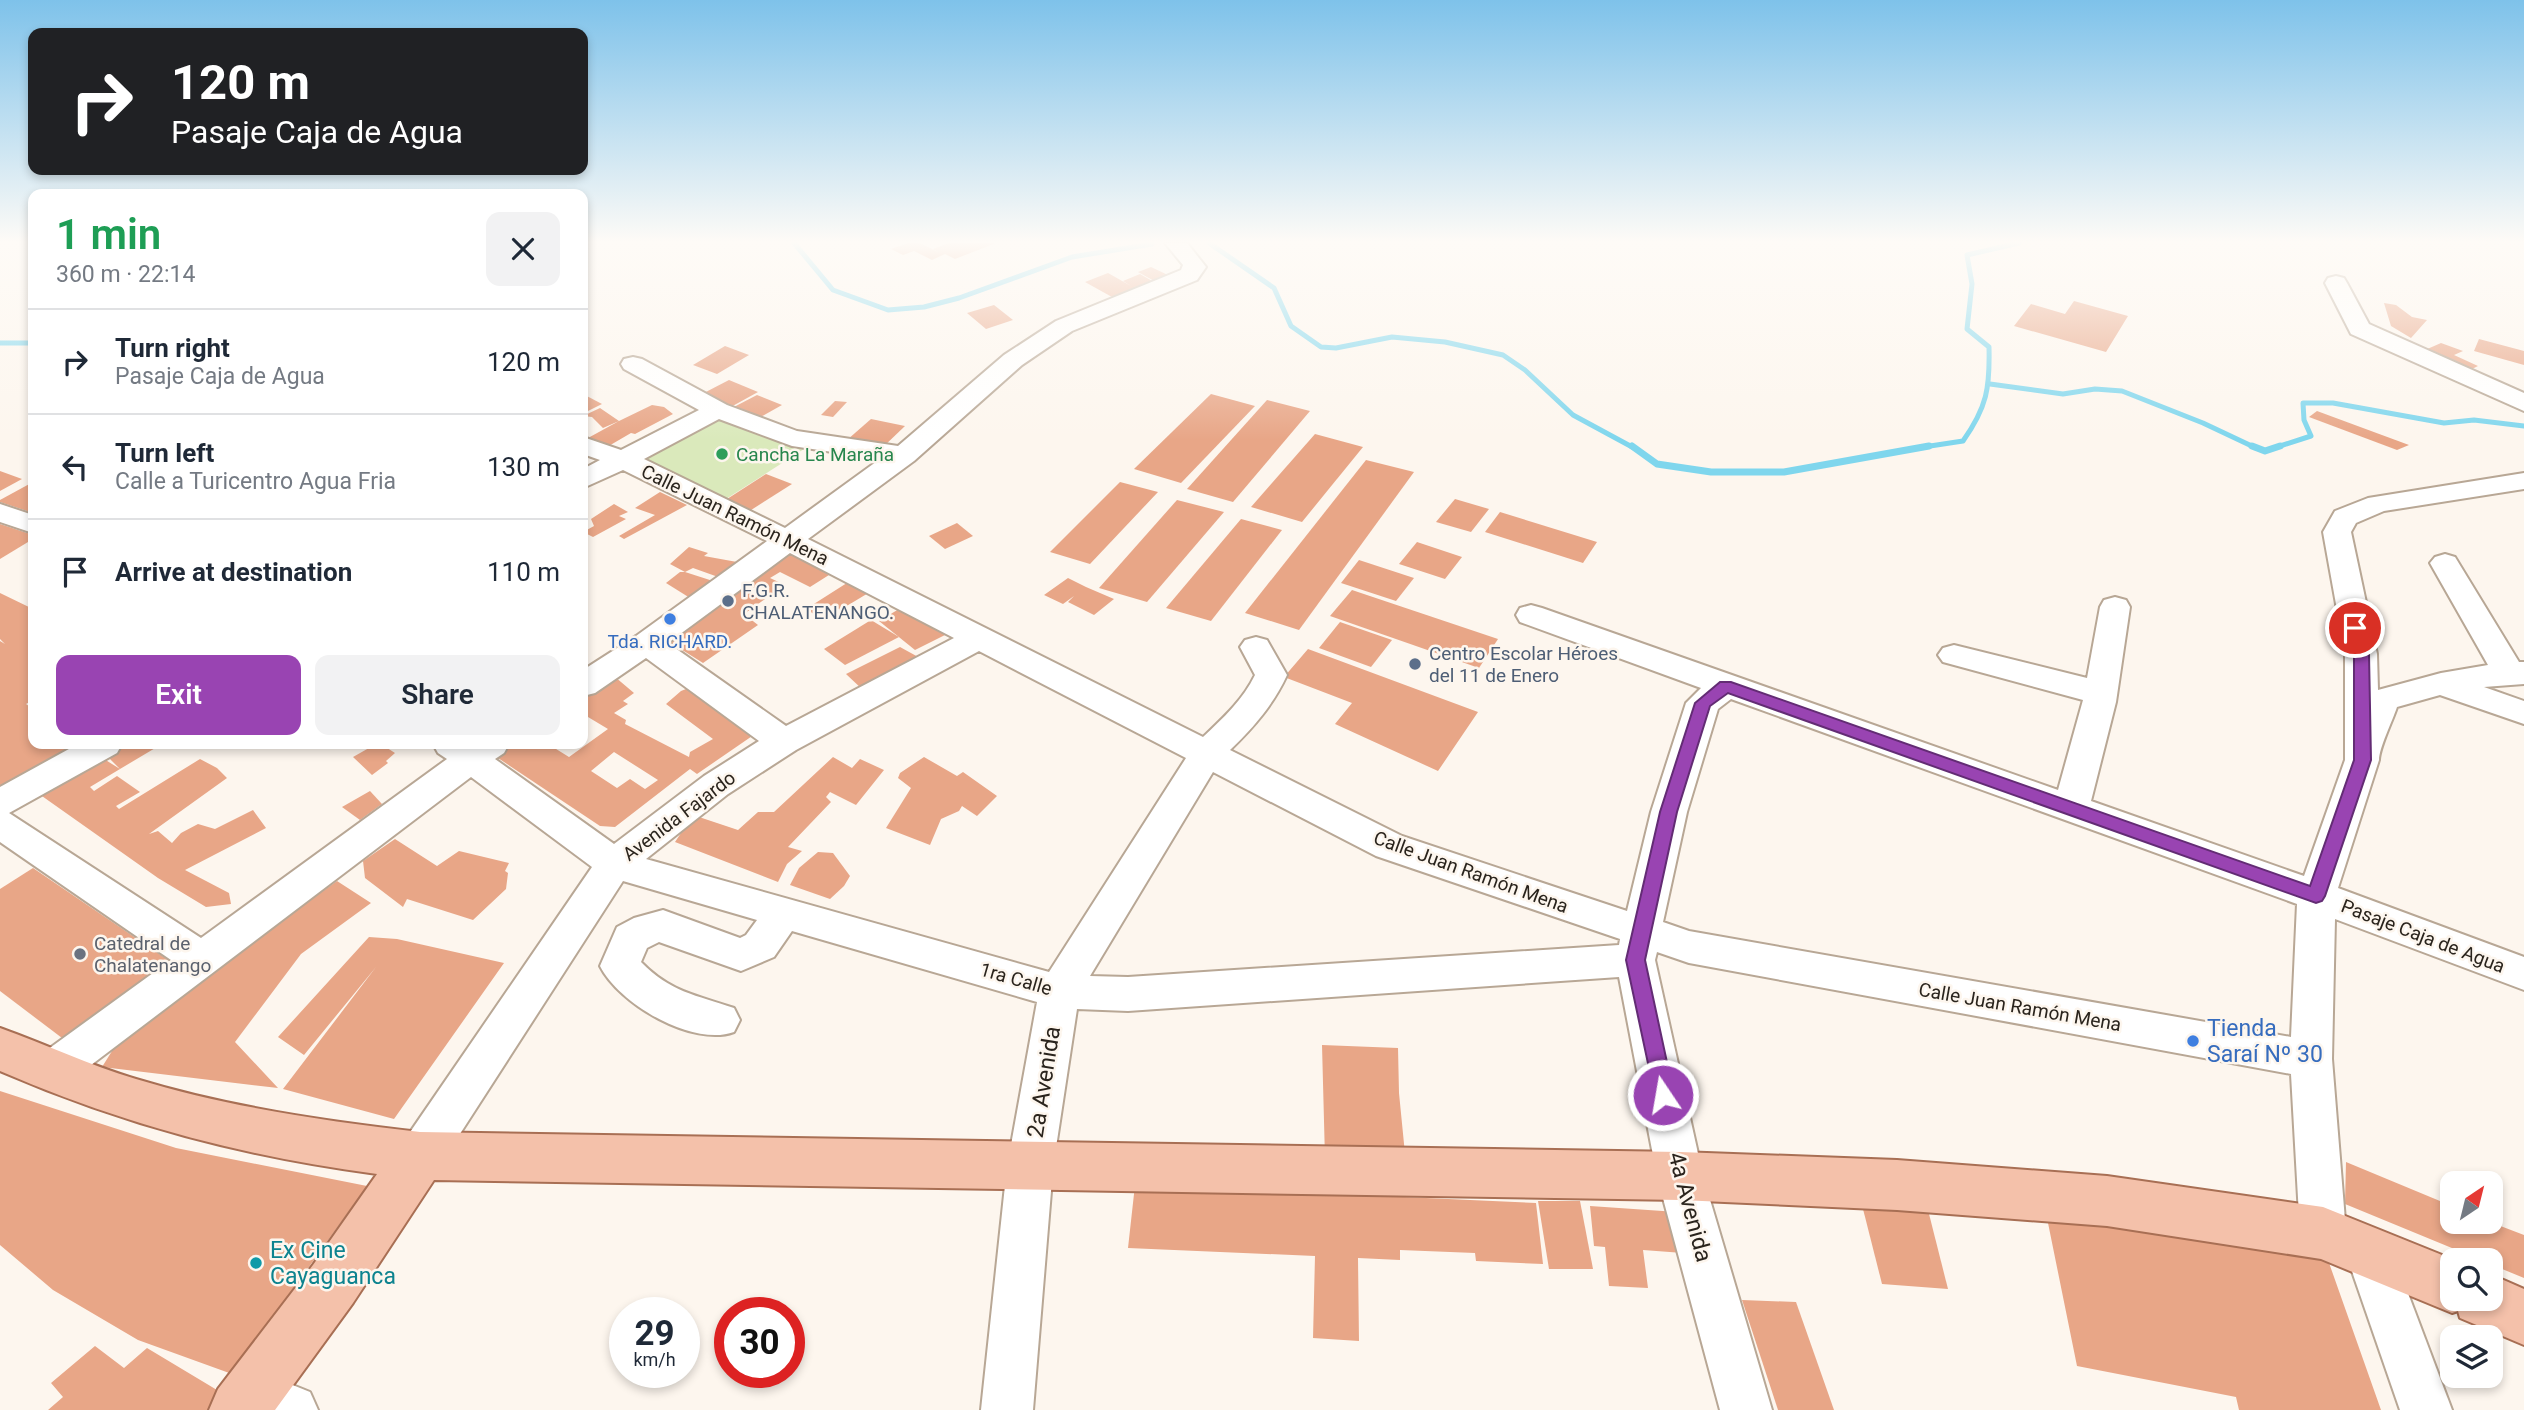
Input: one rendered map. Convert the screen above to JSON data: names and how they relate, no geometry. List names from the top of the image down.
{
  "streets": {
    "street": [
      "Calle Juan Ramón Mena",
      "Avenida Fajardo",
      "Pasaje Caja de Agua",
      "1ra Calle",
      "2a Avenida",
      "4a Avenida"
    ]
  },
  "crossings": [
    ["Calle Juan Ramón Mena", "Avenida Fajardo"],
    ["Calle Juan Ramón Mena", "1ra Calle"],
    ["Calle Juan Ramón Mena", "2a Avenida"],
    ["Calle Juan Ramón Mena", "4a Avenida"],
    ["Avenida Fajardo", "1ra Calle"],
    ["Pasaje Caja de Agua", "4a Avenida"],
    ["1ra Calle", "2a Avenida"],
    ["1ra Calle", "4a Avenida"]
  ],
  "places": [
    "Cancha La Maraña",
    "F.G.R. CHALATENANGO.",
    "Tda. RICHARD.",
    "Centro Escolar Héroes del 11 de Enero",
    "Catedral de Chalatenango",
    "Tienda Saraí Nº 30",
    "Ex Cine Cayaguanca"
  ],
  "north": "top right",
  "page": {
    "turn": ["120 m", "Pasaje Caja de Agua"],
    "heading": ["1 min", "360 m · 22:14"],
    "list": [
      {
        "name": "Turn right",
        "note": "Pasaje Caja de Agua",
        "value": "120 m"
      },
      {
        "name": "Turn left",
        "note": "Calle a Turicentro Agua Fria",
        "value": "130 m"
      },
      {
        "name": "Arrive at destination",
        "value": "110 m"
      }
    ],
    "buttons": ["Exit", "Share"],
    "speed": "29 km/h",
    "limit": "30"
  }
}
